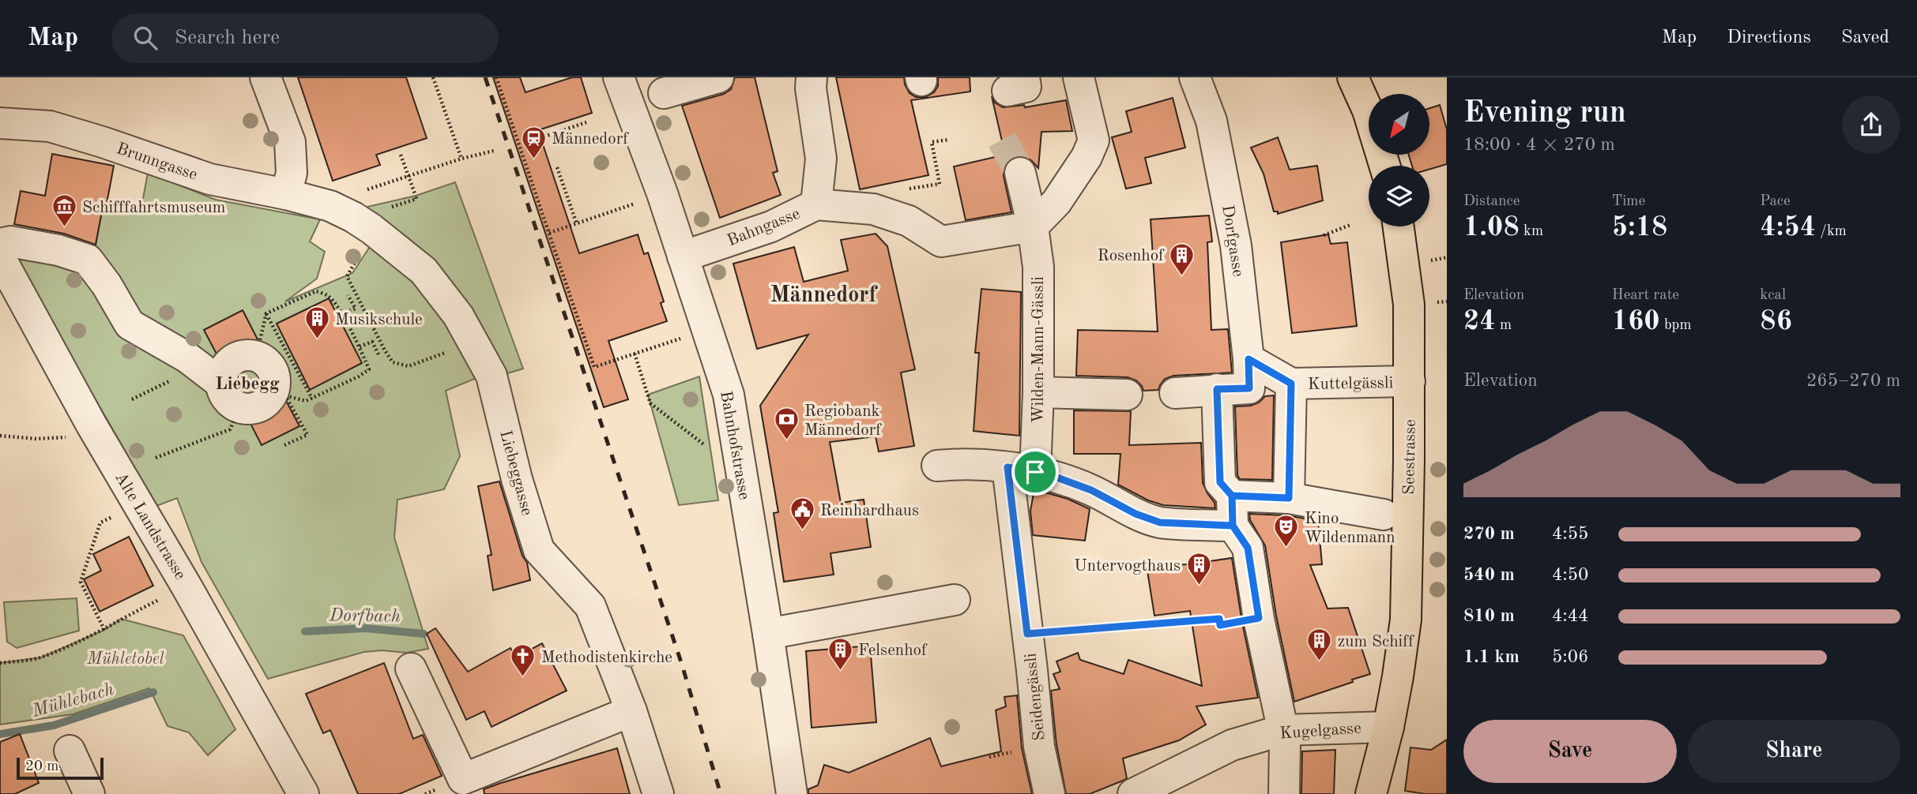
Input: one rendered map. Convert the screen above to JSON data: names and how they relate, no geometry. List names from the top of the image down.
{
  "streets": {
    "main road": ["Seestrasse"],
    "street": [
      "Brunngasse",
      "Bahngasse",
      "Dorfgasse",
      "Wilden-Mann-Gässli",
      "Kuttelgässli",
      "Bahnhofstrasse",
      "Liebeggasse",
      "Alte Landstrasse",
      "Seidengässli",
      "Kugelgasse"
    ]
  },
  "crossings": [
    ["Brunngasse", "Liebeggasse"],
    ["Bahngasse", "Bahnhofstrasse"],
    ["Wilden-Mann-Gässli", "Seidengässli"],
    ["Kuttelgässli", "Seestrasse"],
    ["Seestrasse", "Kugelgasse"]
  ],
  "districts": ["Männedorf", "Liebegg"],
  "water": ["Dorfbach", "Mühlebach"],
  "parks": ["Mühletobel"],
  "places": {
    "station": ["Männedorf"],
    "museum": ["Schifffahrtsmuseum"],
    "building": [
      "Rosenhof",
      "Musikschule",
      "Untervogthaus",
      "zum Schiff",
      "Felsenhof"
    ],
    "bank": ["Regiobank Männedorf"],
    "public building": ["Reinhardhaus"],
    "theatre": ["Kino Wildenmann"],
    "church": ["Methodistenkirche"]
  },
  "scale_bar": "20 m",
  "north": "bottom left",
  "page": {
    "header": "Map",
    "search": "Search here",
    "nav": ["Map", "Directions", "Saved"],
    "heading": ["Evening run", "18:00 · 4 × 270 m"],
    "stats": [
      ["Distance", "1.08 km"],
      ["Time", "5:18"],
      ["Pace", "4:54 /km"],
      ["Elevation", "24 m"],
      ["Heart rate", "160 bpm"],
      ["kcal", "86"]
    ],
    "chart": ["Elevation", "265–270 m"],
    "list": [
      {
        "name": "270 m",
        "note": "4:55"
      },
      {
        "name": "540 m",
        "note": "4:50"
      },
      {
        "name": "810 m",
        "note": "4:44"
      },
      {
        "name": "1.1 km",
        "note": "5:06"
      }
    ],
    "buttons": ["Save", "Share"],
    "scale": "20 m"
  }
}
